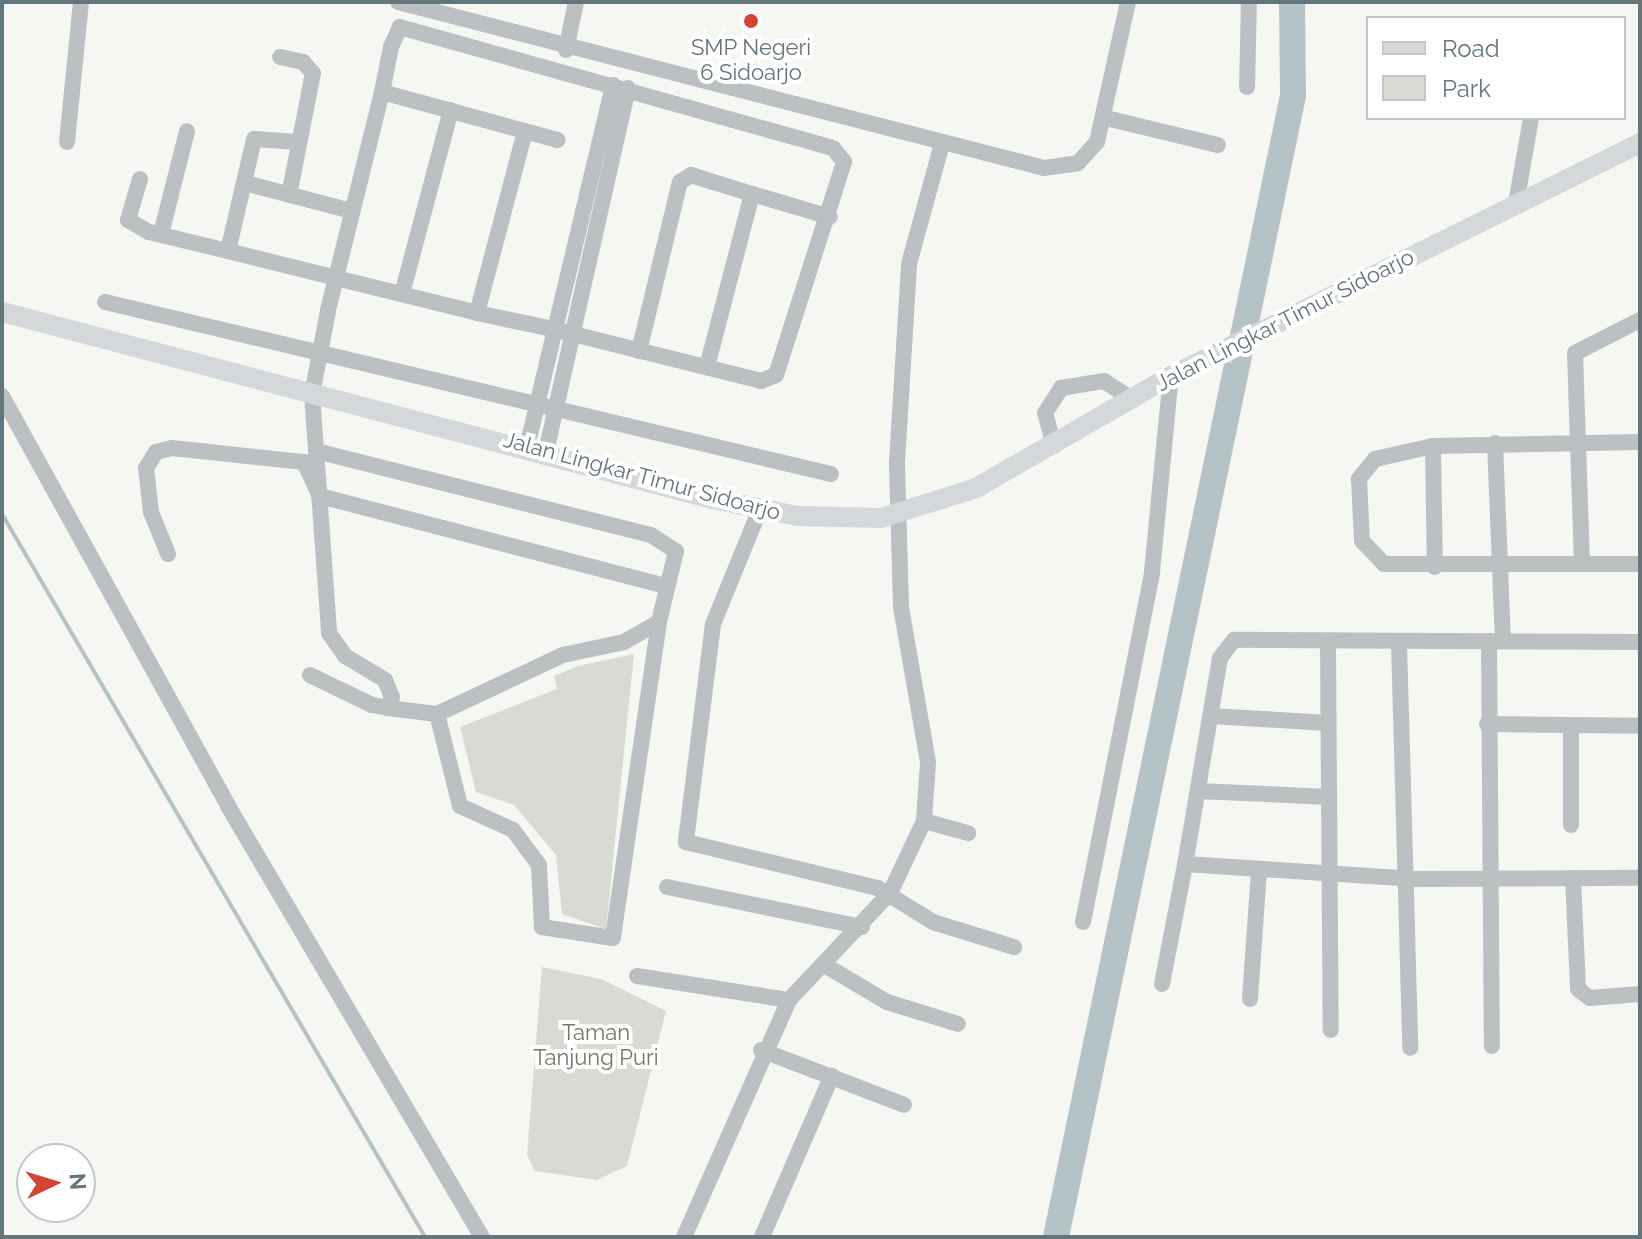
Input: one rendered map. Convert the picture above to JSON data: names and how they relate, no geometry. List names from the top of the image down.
{
  "streets": {
    "main road": ["Jalan Lingkar Timur Sidoarjo"]
  },
  "parks": ["Taman Tanjung Puri"],
  "places": ["SMP Negeri 6 Sidoarjo"],
  "legend": ["Road", "Park"],
  "north": "right"
}
